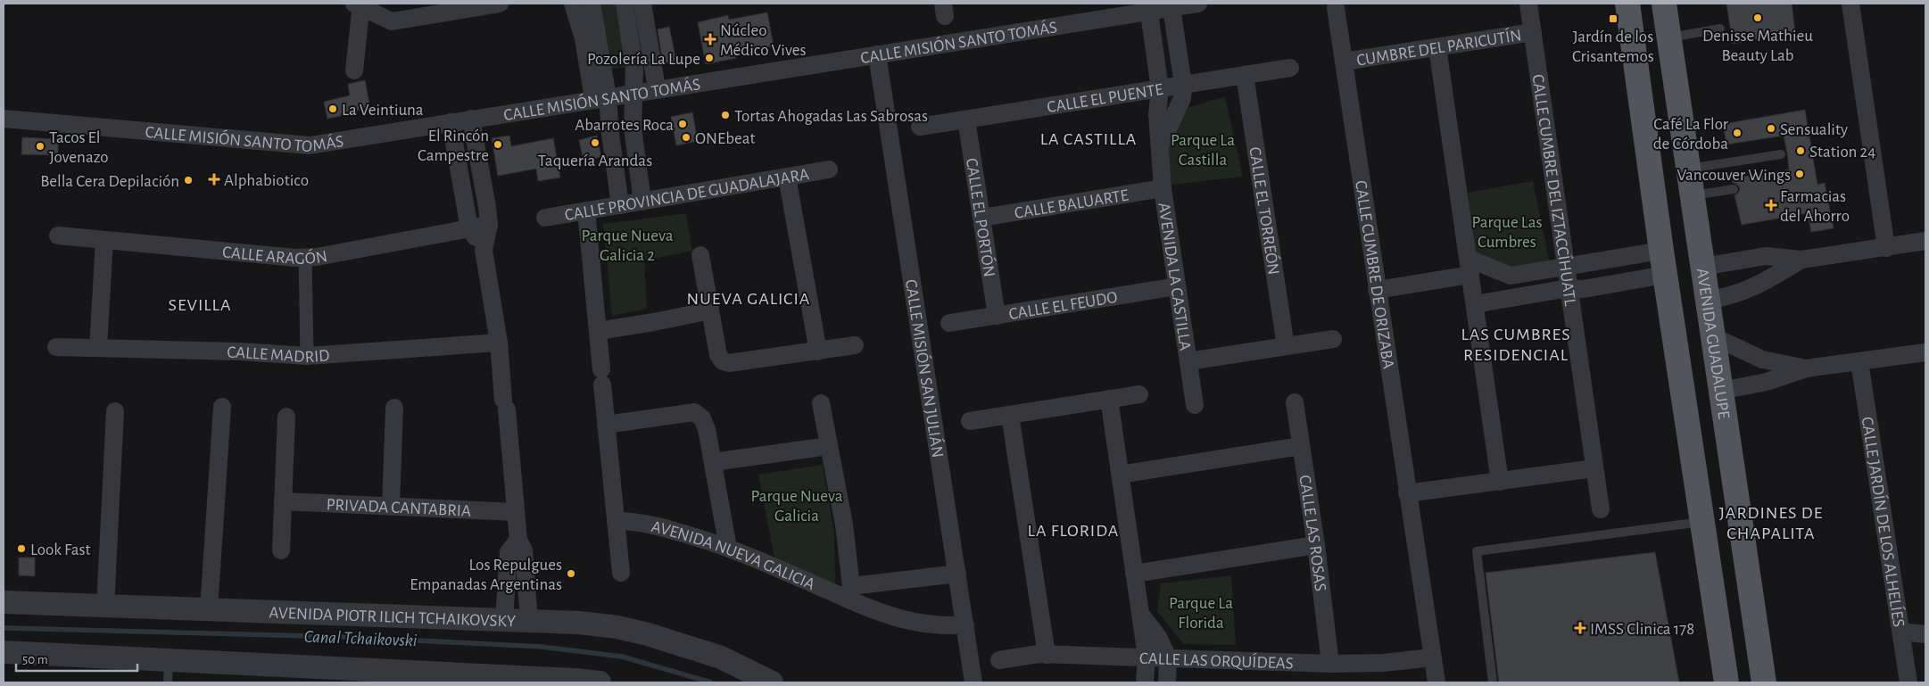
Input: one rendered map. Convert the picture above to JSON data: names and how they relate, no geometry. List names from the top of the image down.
{
  "streets": {
    "main road": ["AVENIDA GUADALUPE"],
    "street": [
      "CALLE MISIÓN SANTO TOMÁS",
      "CUMBRE DEL PARICUTÍN",
      "CALLE EL PUENTE",
      "CALLE CUMBRE DEL IZTACCÍHUATL",
      "CALLE PROVINCIA DE GUADALAJARA",
      "CALLE BALUARTE",
      "CALLE EL TORREÓN",
      "CALLE EL PORTÓN",
      "CALLE ARAGÓN",
      "CALLE CUMBRE DE ORIZABA",
      "AVENIDA LA CASTILLA",
      "CALLE EL FEUDO",
      "CALLE MADRID",
      "CALLE MISIÓN SAN JULIÁN",
      "PRIVADA CANTABRIA",
      "CALLE JARDÍN DE LOS ALHELÍES",
      "CALLE LAS ROSAS",
      "AVENIDA NUEVA GALICIA",
      "AVENIDA PIOTR ILICH TCHAIKOVSKY",
      "CALLE LAS ORQUÍDEAS"
    ]
  },
  "crossings": [
    ["CALLE MISIÓN SANTO TOMÁS", "AVENIDA LA CASTILLA"],
    ["CALLE MISIÓN SANTO TOMÁS", "CALLE MISIÓN SAN JULIÁN"],
    ["CUMBRE DEL PARICUTÍN", "CALLE CUMBRE DEL IZTACCÍHUATL"],
    ["CUMBRE DEL PARICUTÍN", "CALLE CUMBRE DE ORIZABA"],
    ["CALLE EL PUENTE", "CALLE EL TORREÓN"],
    ["CALLE EL PUENTE", "CALLE EL PORTÓN"],
    ["CALLE EL PUENTE", "AVENIDA LA CASTILLA"],
    ["CALLE BALUARTE", "CALLE EL PORTÓN"],
    ["CALLE BALUARTE", "AVENIDA LA CASTILLA"],
    ["CALLE EL PORTÓN", "CALLE EL FEUDO"],
    ["CALLE CUMBRE DE ORIZABA", "CALLE LAS ORQUÍDEAS"],
    ["AVENIDA LA CASTILLA", "CALLE EL FEUDO"],
    ["CALLE MISIÓN SAN JULIÁN", "AVENIDA NUEVA GALICIA"],
    ["CALLE LAS ROSAS", "CALLE LAS ORQUÍDEAS"]
  ],
  "districts": [
    "LA CASTILLA",
    "NUEVA GALICIA",
    "SEVILLA",
    "LAS CUMBRES RESIDENCIAL",
    "JARDINES DE CHAPALITA",
    "LA FLORIDA"
  ],
  "water": ["Canal Tchaikovski"],
  "parks": [
    "Parque La Castilla",
    "Parque Las Cumbres",
    "Parque Nueva Galicia 2",
    "Parque Nueva Galicia",
    "Parque La Florida"
  ],
  "places": {
    "other": [
      "Denisse Mathieu Beauty Lab",
      "Pozolería La Lupe",
      "La Veintiuna",
      "Tortas Ahogadas Las Sabrosas",
      "Abarrotes Roca",
      "Sensuality",
      "Café La Flor de Córdoba",
      "ONEbeat",
      "Taquería Arandas",
      "El Rincón Campestre",
      "Tacos El Jovenazo",
      "Station 24",
      "Vancouver Wings",
      "Bella Cera Depilación",
      "Look Fast",
      "Los Repulgues Empanadas Argentinas"
    ],
    "transit": ["Jardín de los Crisantemos"],
    "health": [
      "Núcleo Médico Vives",
      "Alphabiotico",
      "Farmacias del Ahorro",
      "IMSS Clinica 178"
    ]
  },
  "scale_bar": "50 m"
}
